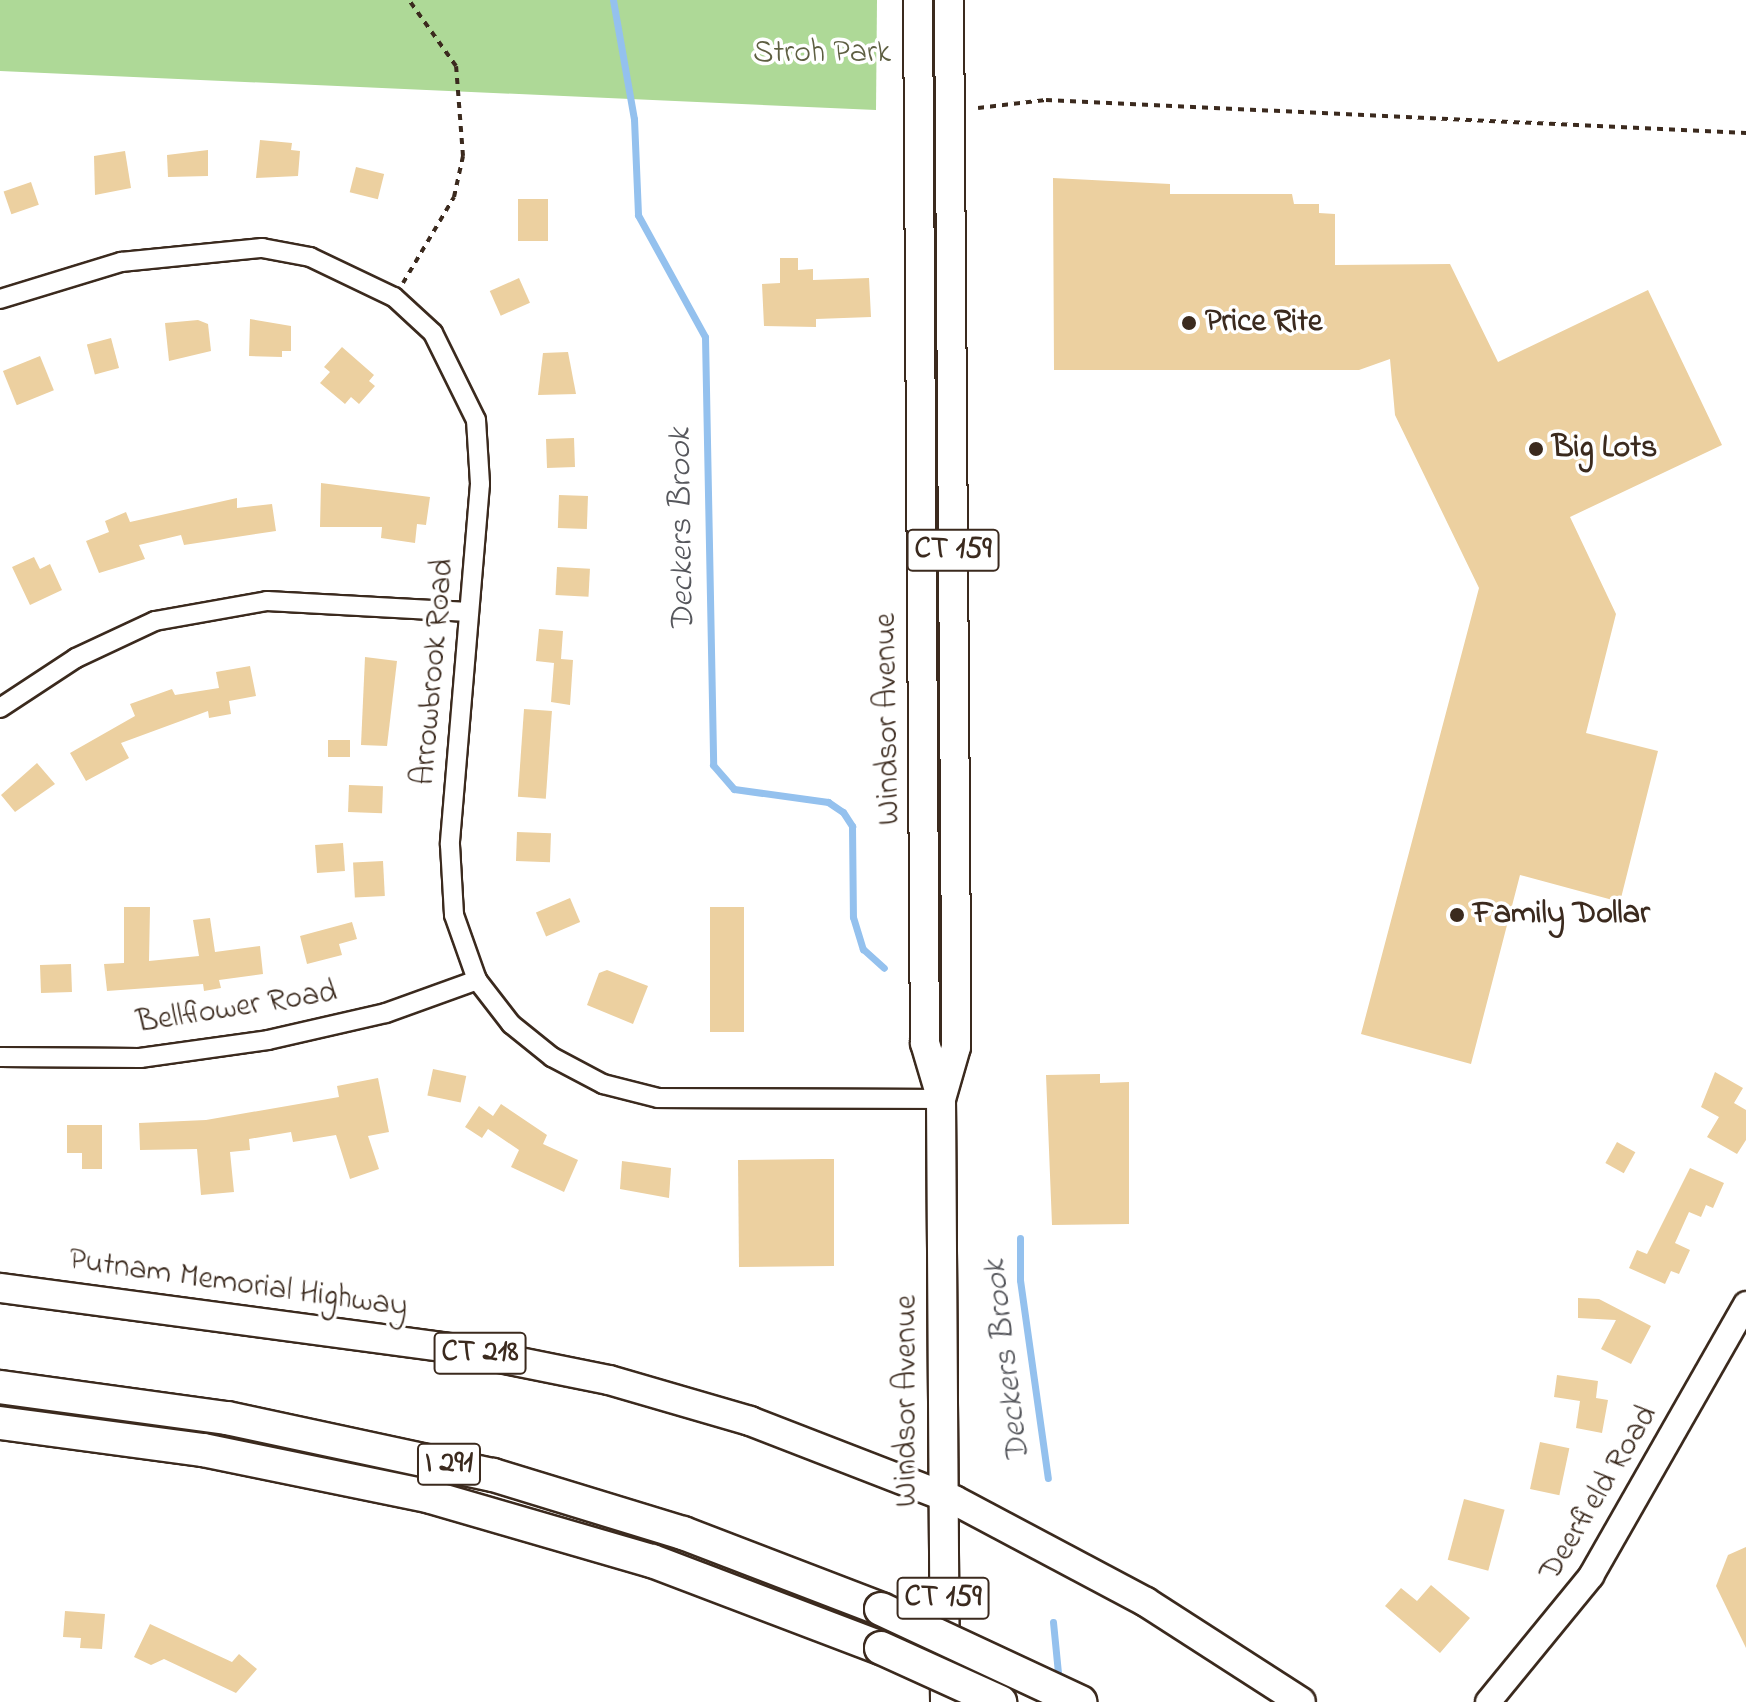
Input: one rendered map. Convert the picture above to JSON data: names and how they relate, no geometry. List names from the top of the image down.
{
  "streets": {
    "highway": ["I 291"],
    "main road": [
      "CT 159",
      "Windsor Avenue",
      "Putnam Memorial Highway",
      "CT 218"
    ],
    "street": ["Arrowbrook Road", "Bellflower Road", "Deerfield Road"]
  },
  "crossings": [
    ["Arrowbrook Road", "Windsor Avenue"],
    ["Arrowbrook Road", "Bellflower Road"],
    ["Windsor Avenue", "Putnam Memorial Highway"]
  ],
  "water": ["Deckers Brook"],
  "parks": ["Stroh Park"],
  "places": ["Price Rite", "Big Lots", "Family Dollar"]
}
